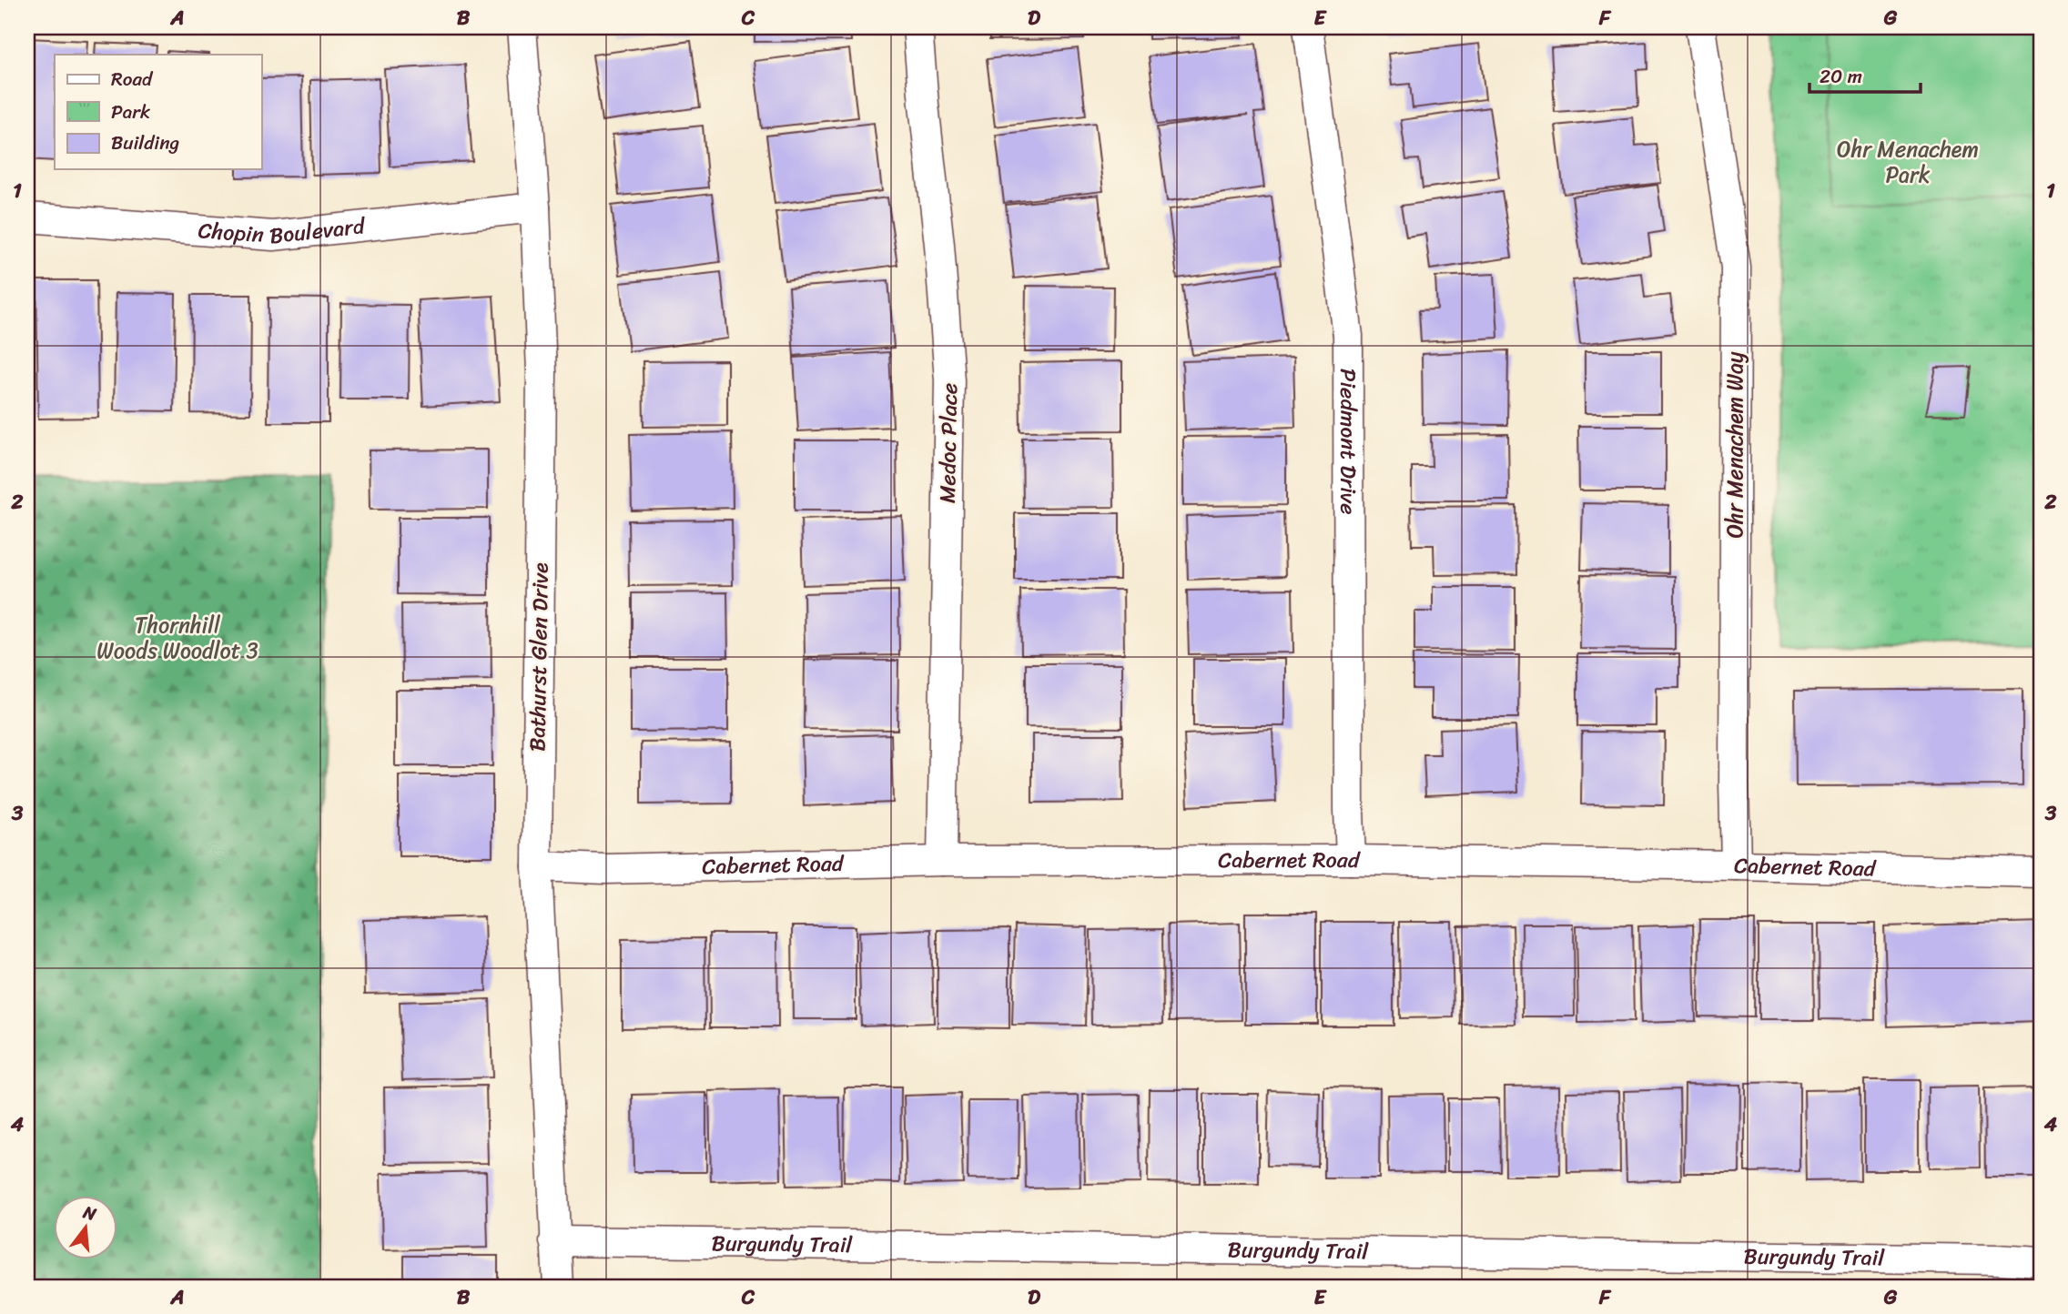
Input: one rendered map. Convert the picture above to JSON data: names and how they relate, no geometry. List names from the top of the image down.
{
  "streets": {
    "street": [
      "Chopin Boulevard",
      "Piedmont Drive",
      "Medoc Place",
      "Ohr Menachem Way",
      "Bathurst Glen Drive",
      "Cabernet Road",
      "Burgundy Trail"
    ]
  },
  "crossings": [
    ["Chopin Boulevard", "Bathurst Glen Drive"],
    ["Piedmont Drive", "Cabernet Road"],
    ["Medoc Place", "Cabernet Road"],
    ["Ohr Menachem Way", "Cabernet Road"],
    ["Bathurst Glen Drive", "Cabernet Road"],
    ["Bathurst Glen Drive", "Burgundy Trail"]
  ],
  "parks": ["Ohr Menachem Park", "Thornhill Woods Woodlot 3"],
  "legend": ["Road", "Park", "Building"],
  "scale_bar": "20 m",
  "north": "top",
  "grid": {
    "columns": [
      "A",
      "B",
      "C",
      "D",
      "E",
      "F",
      "G"
    ],
    "rows": [
      "1",
      "2",
      "3",
      "4"
    ]
  }
}
